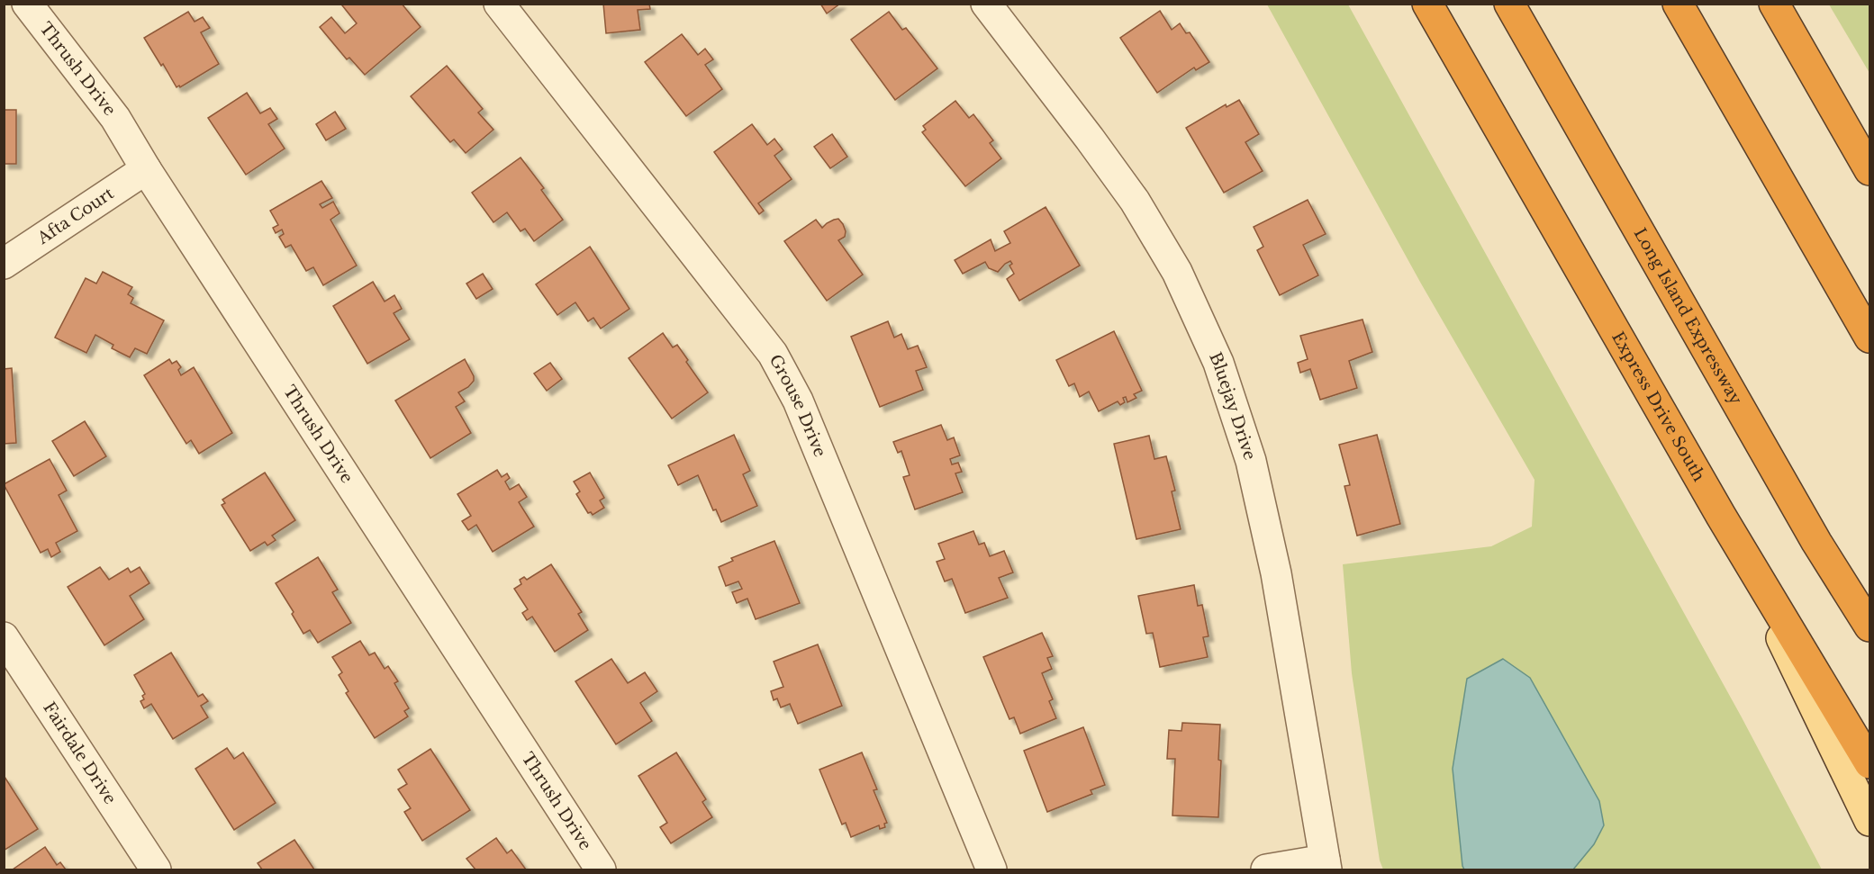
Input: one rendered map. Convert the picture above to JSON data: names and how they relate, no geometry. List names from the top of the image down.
{
  "streets": {
    "highway": ["Long Island Expressway", "Express Drive South"],
    "street": [
      "Thrush Drive",
      "Afta Court",
      "Bluejay Drive",
      "Grouse Drive",
      "Fairdale Drive"
    ]
  },
  "crossings": [
    ["Thrush Drive", "Afta Court"]
  ]
}
